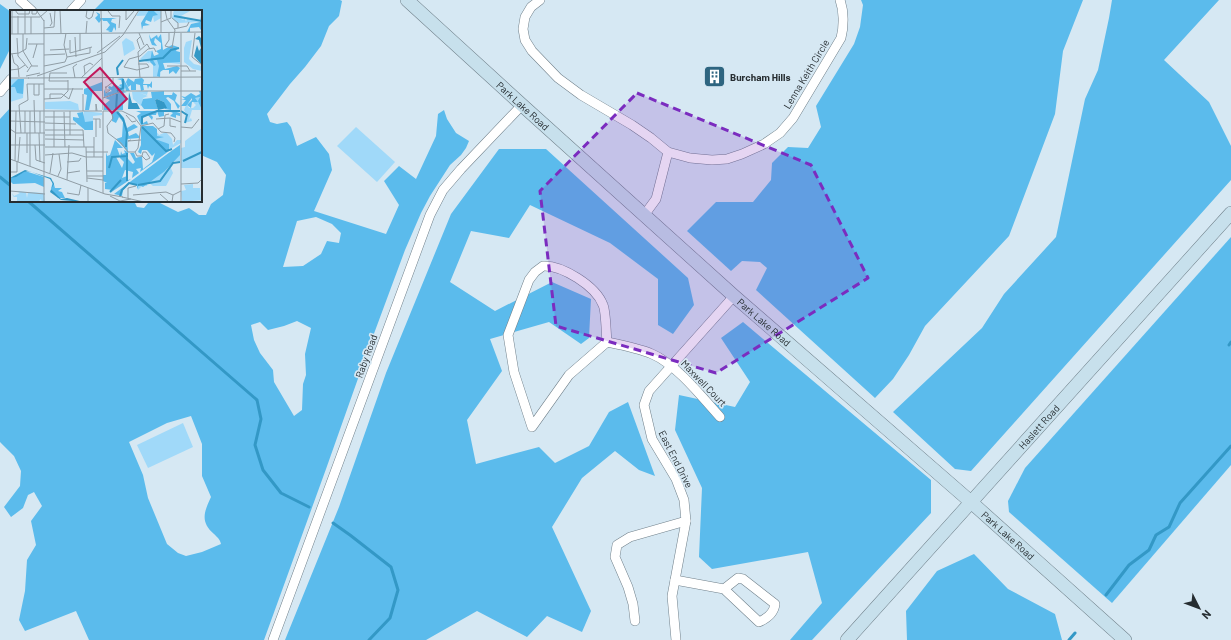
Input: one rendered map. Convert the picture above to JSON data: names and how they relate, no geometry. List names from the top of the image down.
{
  "streets": {
    "street": [
      "Lenna Keith Circle",
      "Park Lake Road",
      "Raby Road",
      "Maxwell Court",
      "Haslett Road",
      "East End Drive"
    ]
  },
  "crossings": [
    ["Park Lake Road", "Raby Road"],
    ["Park Lake Road", "Haslett Road"],
    ["Park Lake Road", "East End Drive"],
    ["Maxwell Court", "East End Drive"]
  ],
  "places": {
    "building": ["Burcham Hills"]
  },
  "north": "bottom right"
}
